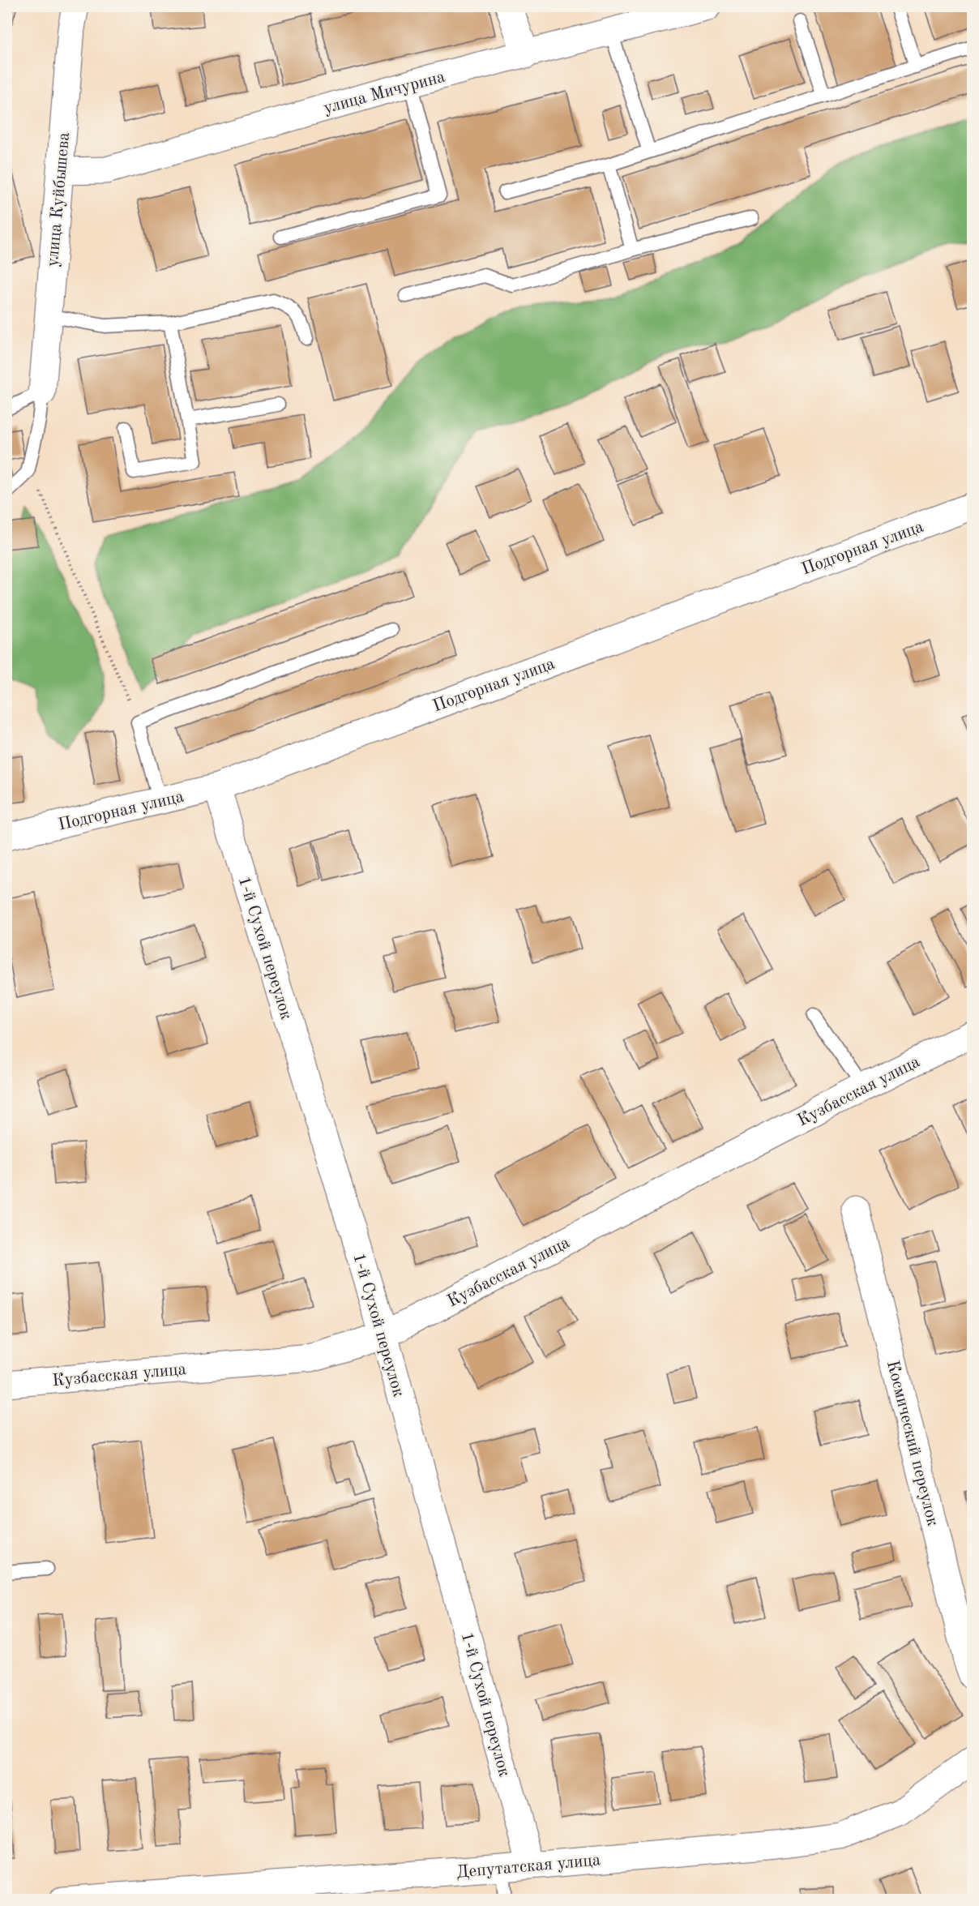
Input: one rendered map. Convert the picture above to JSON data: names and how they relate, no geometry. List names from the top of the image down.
{
  "streets": {
    "street": [
      "улица Мичурина",
      "улица Куйбышева",
      "Подгорная улица",
      "1-й Сухой переулок",
      "Кузбасская улица",
      "Космический переулок",
      "Депутатская улица"
    ]
  },
  "crossings": [
    ["улица Мичурина", "улица Куйбышева"],
    ["Подгорная улица", "1-й Сухой переулок"],
    ["1-й Сухой переулок", "Кузбасская улица"],
    ["1-й Сухой переулок", "Депутатская улица"]
  ]
}
